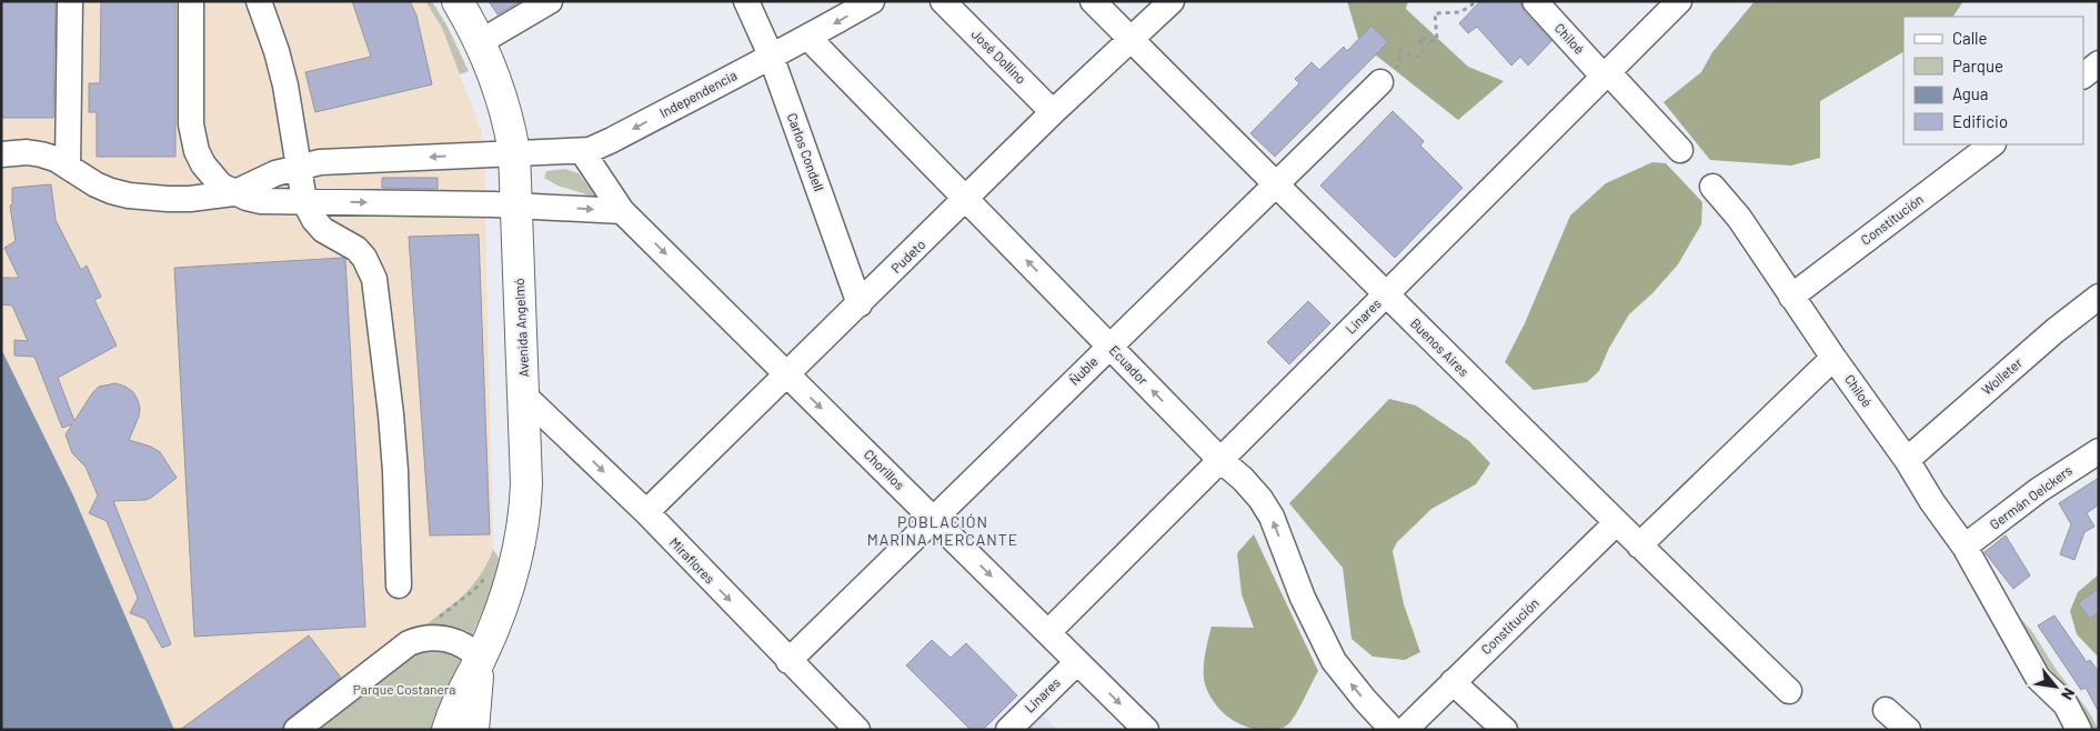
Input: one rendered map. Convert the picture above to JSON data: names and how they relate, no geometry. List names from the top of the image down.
{
  "streets": {
    "main road": ["Avenida Angelmó"],
    "street": [
      "Chiloé",
      "José Dollino",
      "Independencia",
      "Carlos Condell",
      "Constitución",
      "Pudeto",
      "Linares",
      "Buenos Aires",
      "Ecuador",
      "Ñuble",
      "Wolleter",
      "Chorillos",
      "Germán Oelckers",
      "Miraflores"
    ]
  },
  "crossings": [
    ["Chiloé", "Constitución"],
    ["Chiloé", "Linares"],
    ["Chiloé", "Wolleter"],
    ["Chiloé", "Germán Oelckers"],
    ["José Dollino", "Pudeto"],
    ["Independencia", "Carlos Condell"],
    ["Independencia", "Avenida Angelmó"],
    ["Independencia", "Ecuador"],
    ["Independencia", "Chorillos"],
    ["Carlos Condell", "Pudeto"],
    ["Constitución", "Buenos Aires"],
    ["Pudeto", "Buenos Aires"],
    ["Pudeto", "Ecuador"],
    ["Pudeto", "Chorillos"],
    ["Pudeto", "Miraflores"],
    ["Linares", "Buenos Aires"],
    ["Linares", "Ecuador"],
    ["Linares", "Chorillos"],
    ["Avenida Angelmó", "Miraflores"],
    ["Buenos Aires", "Ñuble"],
    ["Ecuador", "Ñuble"],
    ["Ñuble", "Chorillos"],
    ["Ñuble", "Miraflores"]
  ],
  "one_way": ["Ecuador", "Chorillos", "Miraflores"],
  "districts": ["POBLACIÓN MARINA MERCANTE"],
  "parks": ["Parque Costanera"],
  "legend": [
    "Calle",
    "Parque",
    "Agua",
    "Edificio"
  ],
  "north": "bottom right"
}
